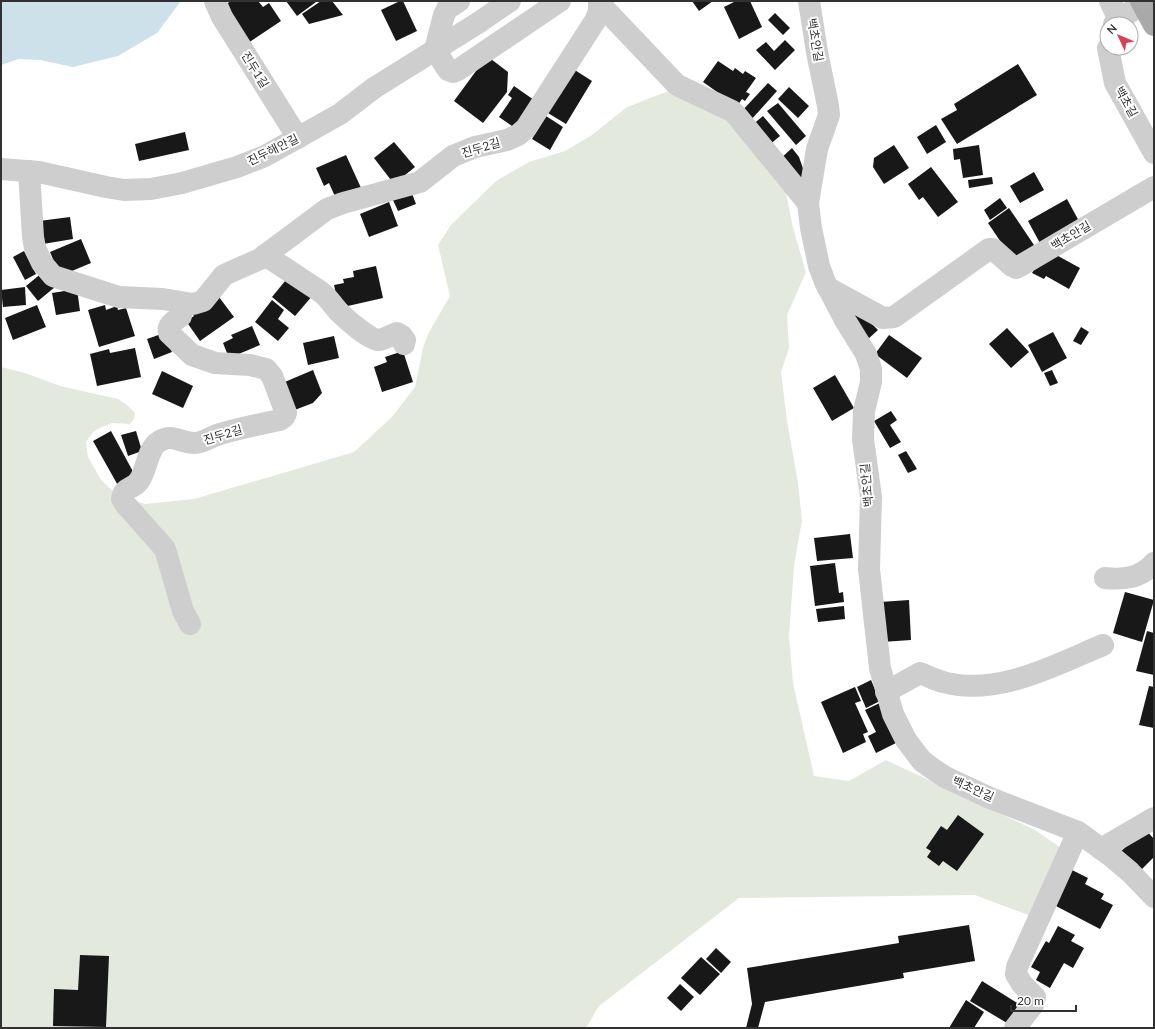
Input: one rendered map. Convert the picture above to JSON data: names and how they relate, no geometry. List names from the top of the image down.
{
  "streets": {
    "street": [
      "백초안길",
      "진두1길",
      "백초길",
      "진두2길",
      "진두해안길"
    ]
  },
  "crossings": [
    ["진두1길", "진두해안길"],
    ["진두2길", "진두해안길"]
  ],
  "scale_bar": "20 m",
  "north": "top left"
}
